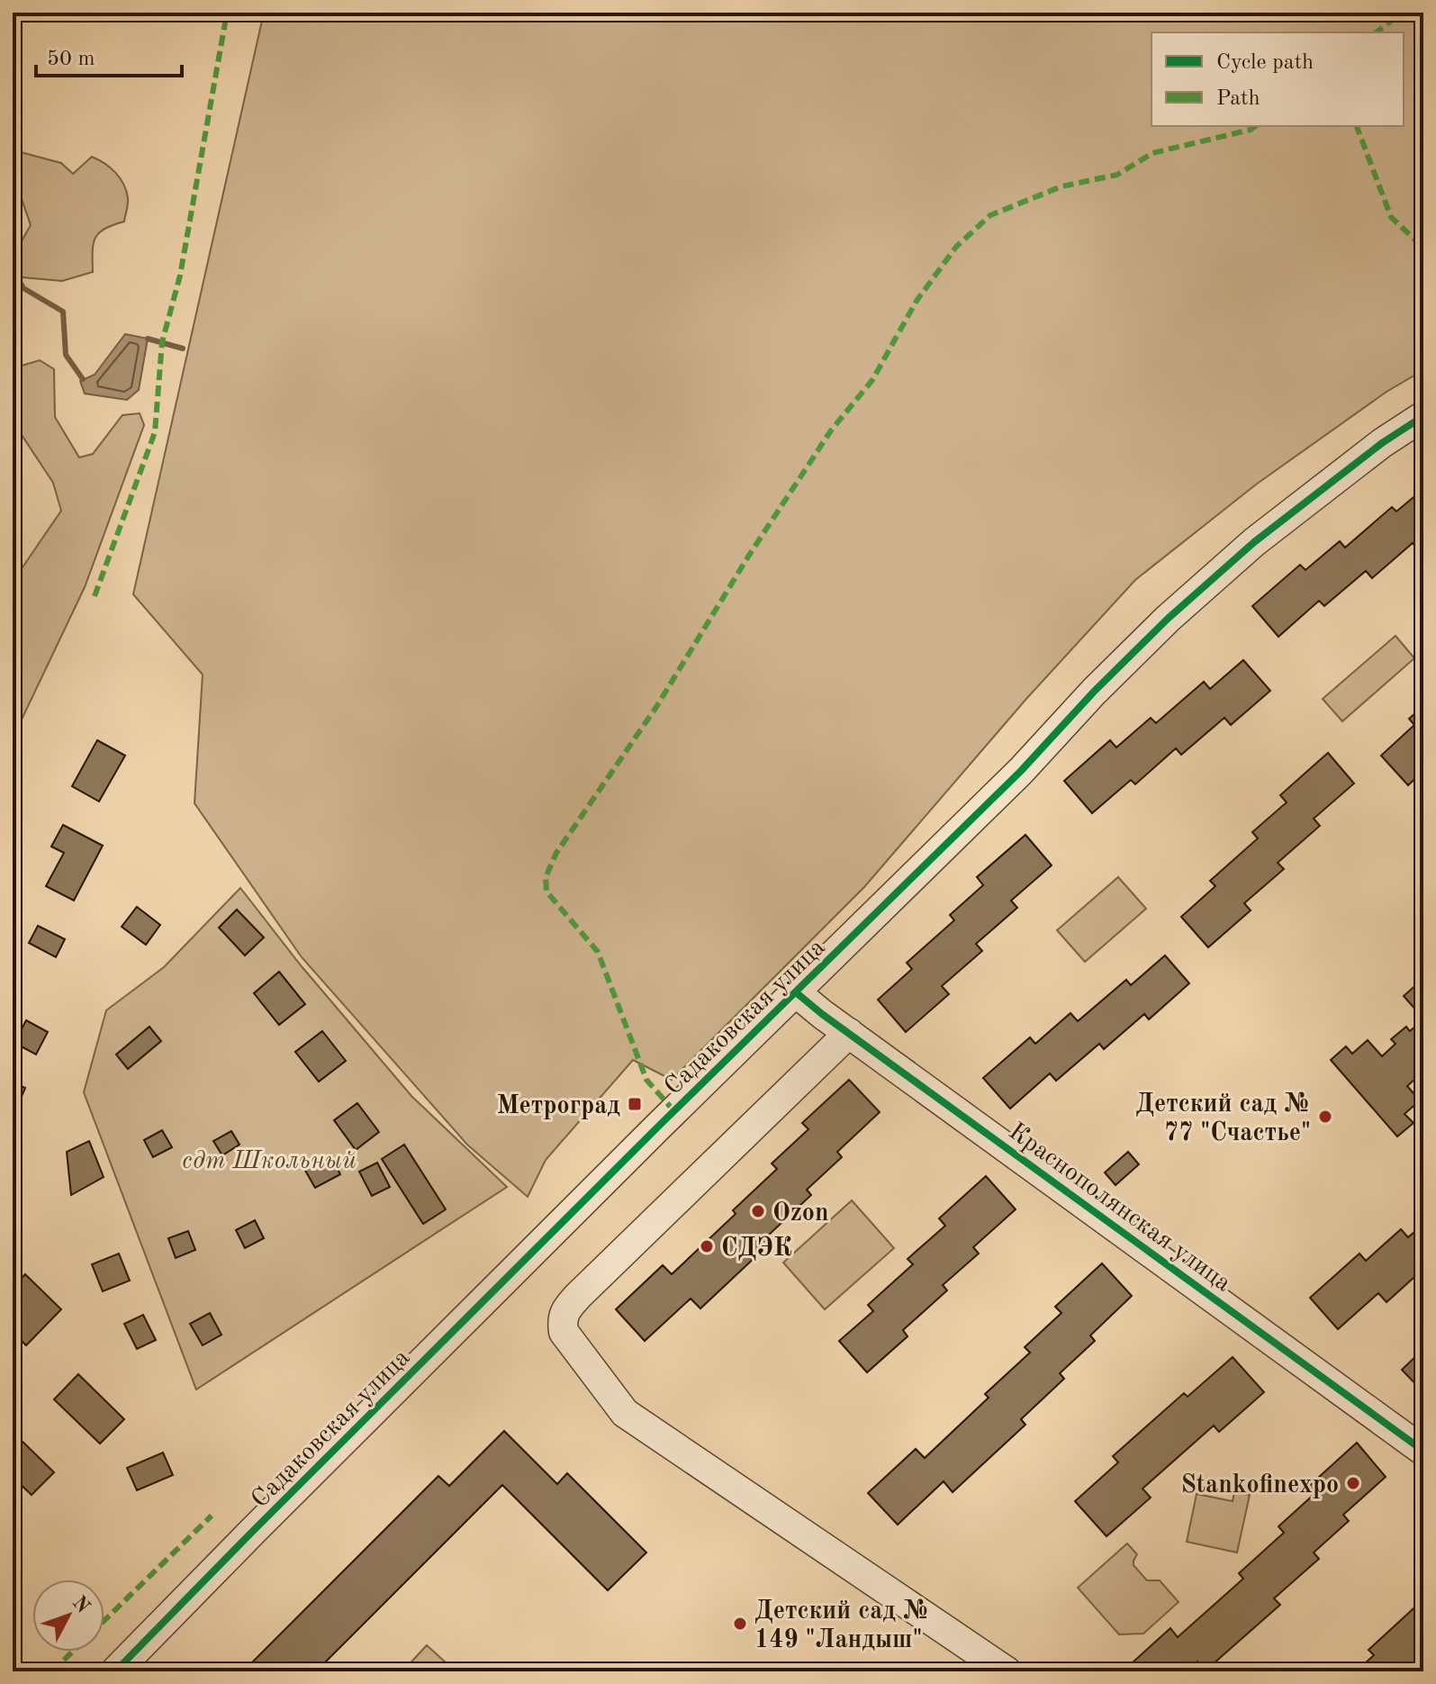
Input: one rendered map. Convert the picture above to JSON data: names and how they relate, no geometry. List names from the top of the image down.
{
  "streets": {
    "street": ["Садаковская улица", "Краснополянская улица"]
  },
  "crossings": [
    ["Садаковская улица", "Краснополянская улица"]
  ],
  "parks": ["сдт Школьный"],
  "places": {
    "transit": ["Метроград"],
    "other": [
      "Детский сад № 77 \"Счастье\"",
      "Ozon",
      "СДЭК",
      "Stankofinexpo",
      "Детский сад № 149 \"Ландыш\""
    ]
  },
  "legend": ["Cycle path", "Path"],
  "scale_bar": "50 m",
  "north": "top right"
}
